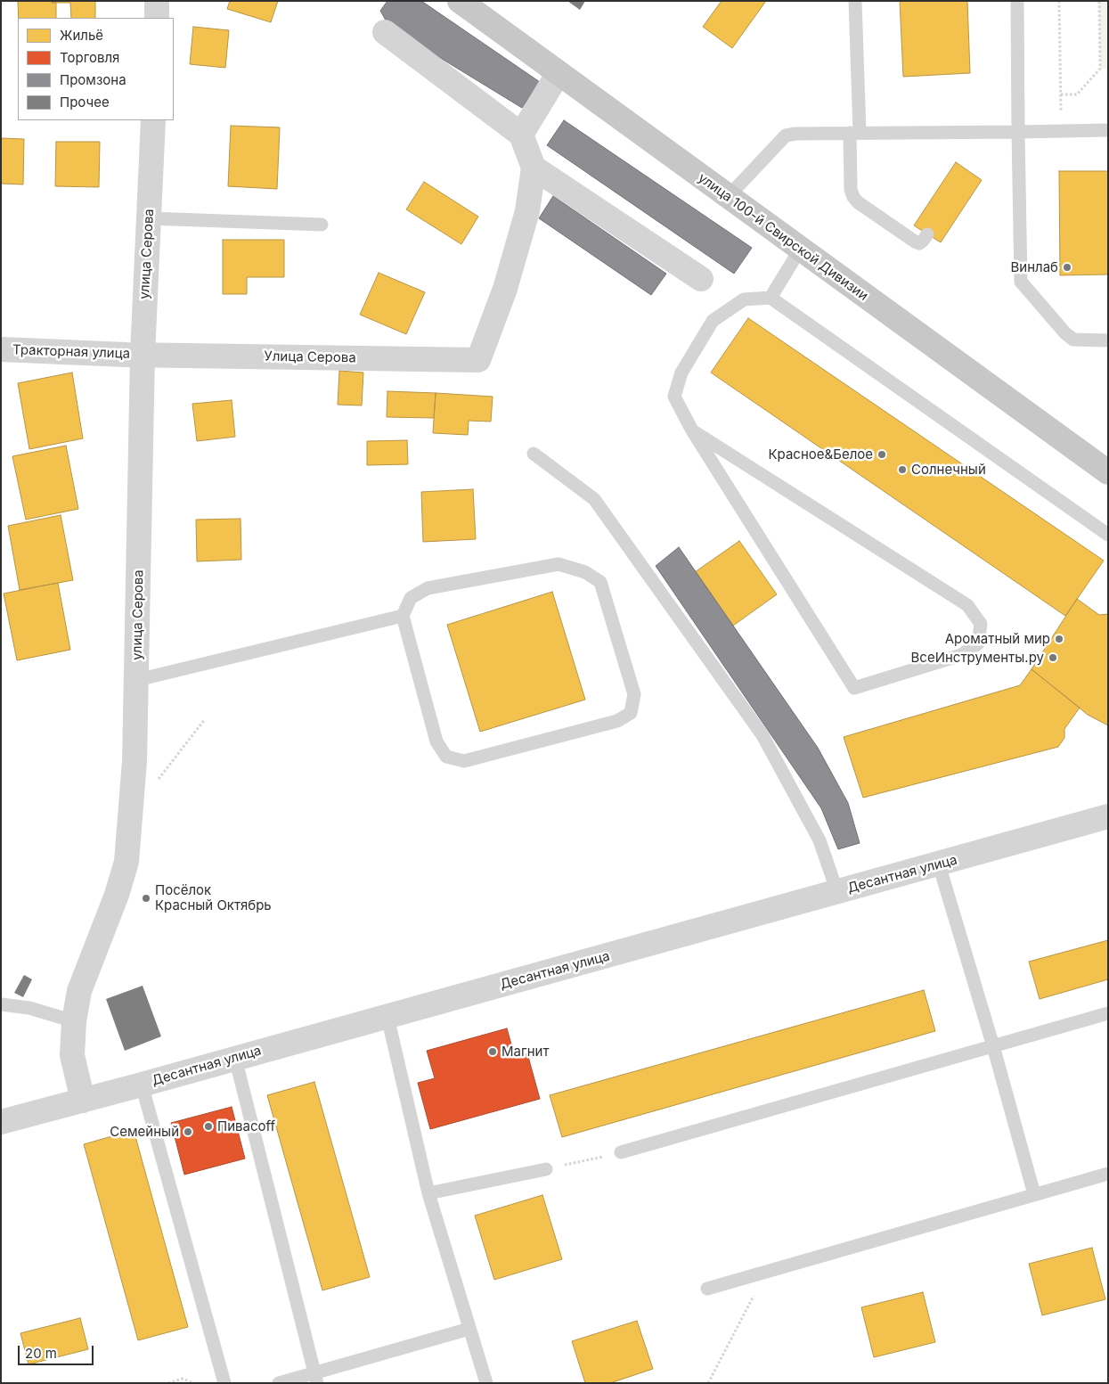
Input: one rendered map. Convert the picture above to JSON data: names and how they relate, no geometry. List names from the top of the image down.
{
  "streets": {
    "main road": ["улица 100-й Свирской Дивизии"],
    "street": [
      "улица Серова",
      "Тракторная улица",
      "Улица Серова",
      "Десантная улица"
    ]
  },
  "crossings": [
    ["улица Серова", "Тракторная улица"],
    ["улица Серова", "Улица Серова"],
    ["улица Серова", "Десантная улица"],
    ["Тракторная улица", "Улица Серова"]
  ],
  "places": [
    "Винлаб",
    "Красное&Белое",
    "Солнечный",
    "Ароматный мир",
    "ВсеИнструменты.ру",
    "Посёлок Красный Октябрь",
    "Магнит",
    "Пивасоff",
    "Семейный"
  ],
  "legend": [
    "Жильё",
    "Торговля",
    "Промзона",
    "Прочее"
  ],
  "scale_bar": "20 m"
}
